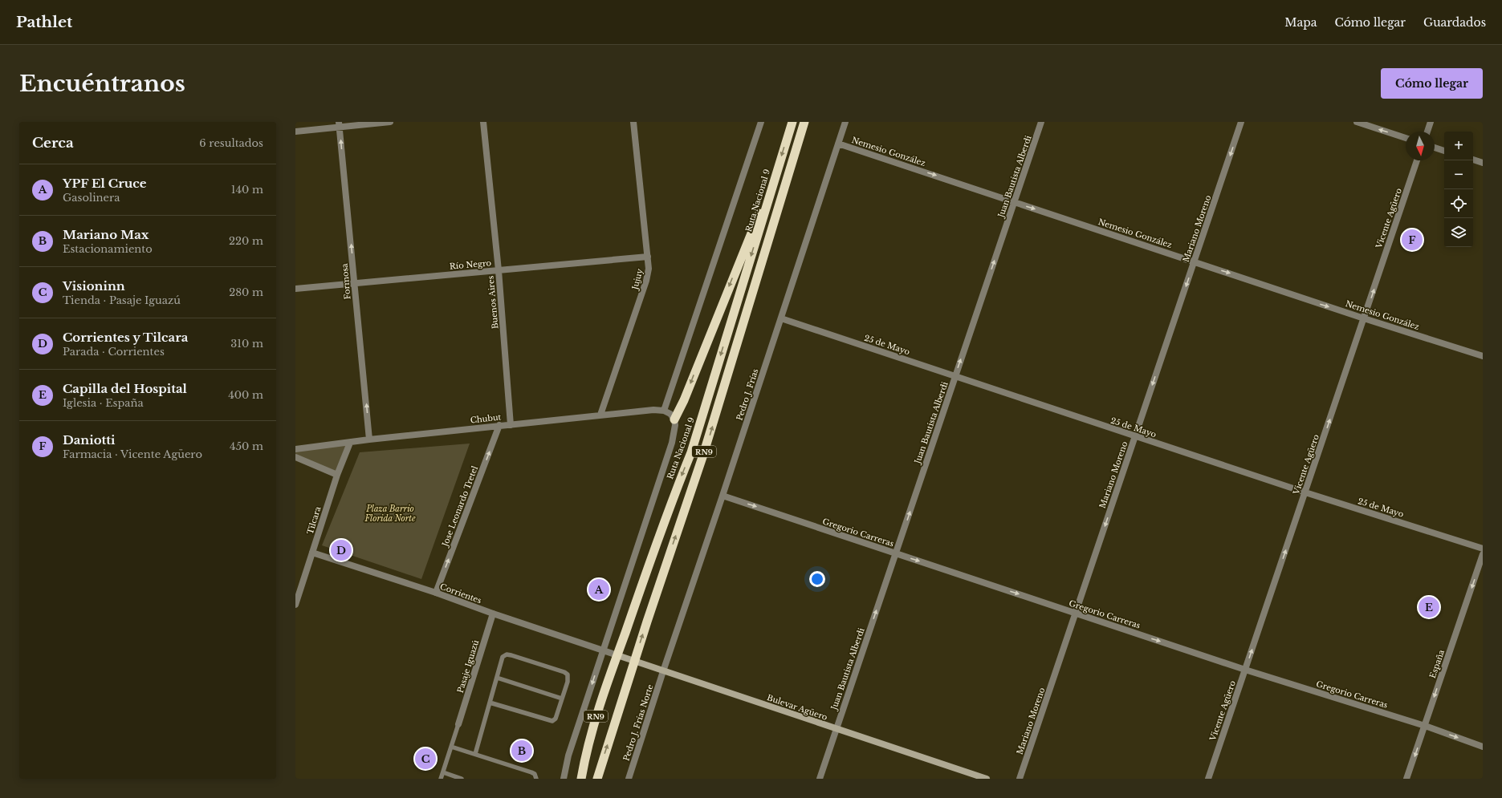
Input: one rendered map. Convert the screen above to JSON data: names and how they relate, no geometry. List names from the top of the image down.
{
  "streets": {
    "highway": ["Ruta Nacional 9", "RN9"],
    "main road": ["Bulevar Agüero"],
    "street": [
      "Nemesio González",
      "Juan Bautista Alberdi",
      "Vicente Agüero",
      "Mariano Moreno",
      "Río Negro",
      "Jujuy",
      "Formosa",
      "Buenos Aires",
      "25 de Mayo",
      "Pedro J. Frías",
      "Chubut",
      "Jose Leonardo Tretel",
      "Tilcara",
      "Gregorio Carreras",
      "Corrientes",
      "España",
      "Pasaje Iguazú",
      "Pedro J. Frías Norte"
    ]
  },
  "crossings": [
    ["Nemesio González", "Juan Bautista Alberdi"],
    ["Nemesio González", "Vicente Agüero"],
    ["Nemesio González", "Mariano Moreno"],
    ["Nemesio González", "Pedro J. Frías"],
    ["Juan Bautista Alberdi", "25 de Mayo"],
    ["Juan Bautista Alberdi", "Gregorio Carreras"],
    ["Juan Bautista Alberdi", "Bulevar Agüero"],
    ["Ruta Nacional 9", "Bulevar Agüero"],
    ["Vicente Agüero", "25 de Mayo"],
    ["Vicente Agüero", "Gregorio Carreras"],
    ["Mariano Moreno", "25 de Mayo"],
    ["Mariano Moreno", "Gregorio Carreras"],
    ["Río Negro", "Jujuy"],
    ["Río Negro", "Formosa"],
    ["Río Negro", "Buenos Aires"],
    ["Jujuy", "Chubut"],
    ["Formosa", "Chubut"],
    ["Buenos Aires", "Chubut"],
    ["25 de Mayo", "Pedro J. Frías"],
    ["Pedro J. Frías", "Gregorio Carreras"],
    ["Pedro J. Frías", "Bulevar Agüero"],
    ["Pedro J. Frías", "Pedro J. Frías Norte"],
    ["Chubut", "Jose Leonardo Tretel"],
    ["Chubut", "Tilcara"],
    ["RN9", "Bulevar Agüero"],
    ["Jose Leonardo Tretel", "Corrientes"],
    ["Tilcara", "Corrientes"],
    ["Gregorio Carreras", "España"],
    ["Corrientes", "Pasaje Iguazú"],
    ["Corrientes", "Bulevar Agüero"],
    ["Bulevar Agüero", "Pedro J. Frías Norte"]
  ],
  "one_way": [
    "Nemesio González",
    "Juan Bautista Alberdi",
    "Vicente Agüero",
    "Mariano Moreno",
    "Formosa",
    "Jose Leonardo Tretel",
    "Gregorio Carreras",
    "España"
  ],
  "parks": ["Plaza Barrio Florida Norte"],
  "north": "bottom",
  "page": {
    "header": "Pathlet",
    "nav": ["Mapa", "Cómo llegar", "Guardados"],
    "buttons": "Cómo llegar",
    "title": "Encuéntranos",
    "heading": ["Cerca", "6 resultados"],
    "map_buttons": ["+", "−"],
    "list": [
      {
        "mark": "A",
        "name": "YPF El Cruce",
        "note": "Gasolinera",
        "value": "140 m"
      },
      {
        "mark": "B",
        "name": "Mariano Max",
        "note": "Estacionamiento",
        "value": "220 m"
      },
      {
        "mark": "C",
        "name": "Visioninn",
        "note": "Tienda · Pasaje Iguazú",
        "value": "280 m"
      },
      {
        "mark": "D",
        "name": "Corrientes y Tilcara",
        "note": "Parada · Corrientes",
        "value": "310 m"
      },
      {
        "mark": "E",
        "name": "Capilla del Hospital",
        "note": "Iglesia · España",
        "value": "400 m"
      },
      {
        "mark": "F",
        "name": "Daniotti",
        "note": "Farmacia · Vicente Agüero",
        "value": "450 m"
      }
    ],
    "pins": [
      "F",
      "D",
      "A",
      "E",
      "B",
      "C"
    ]
  }
}
